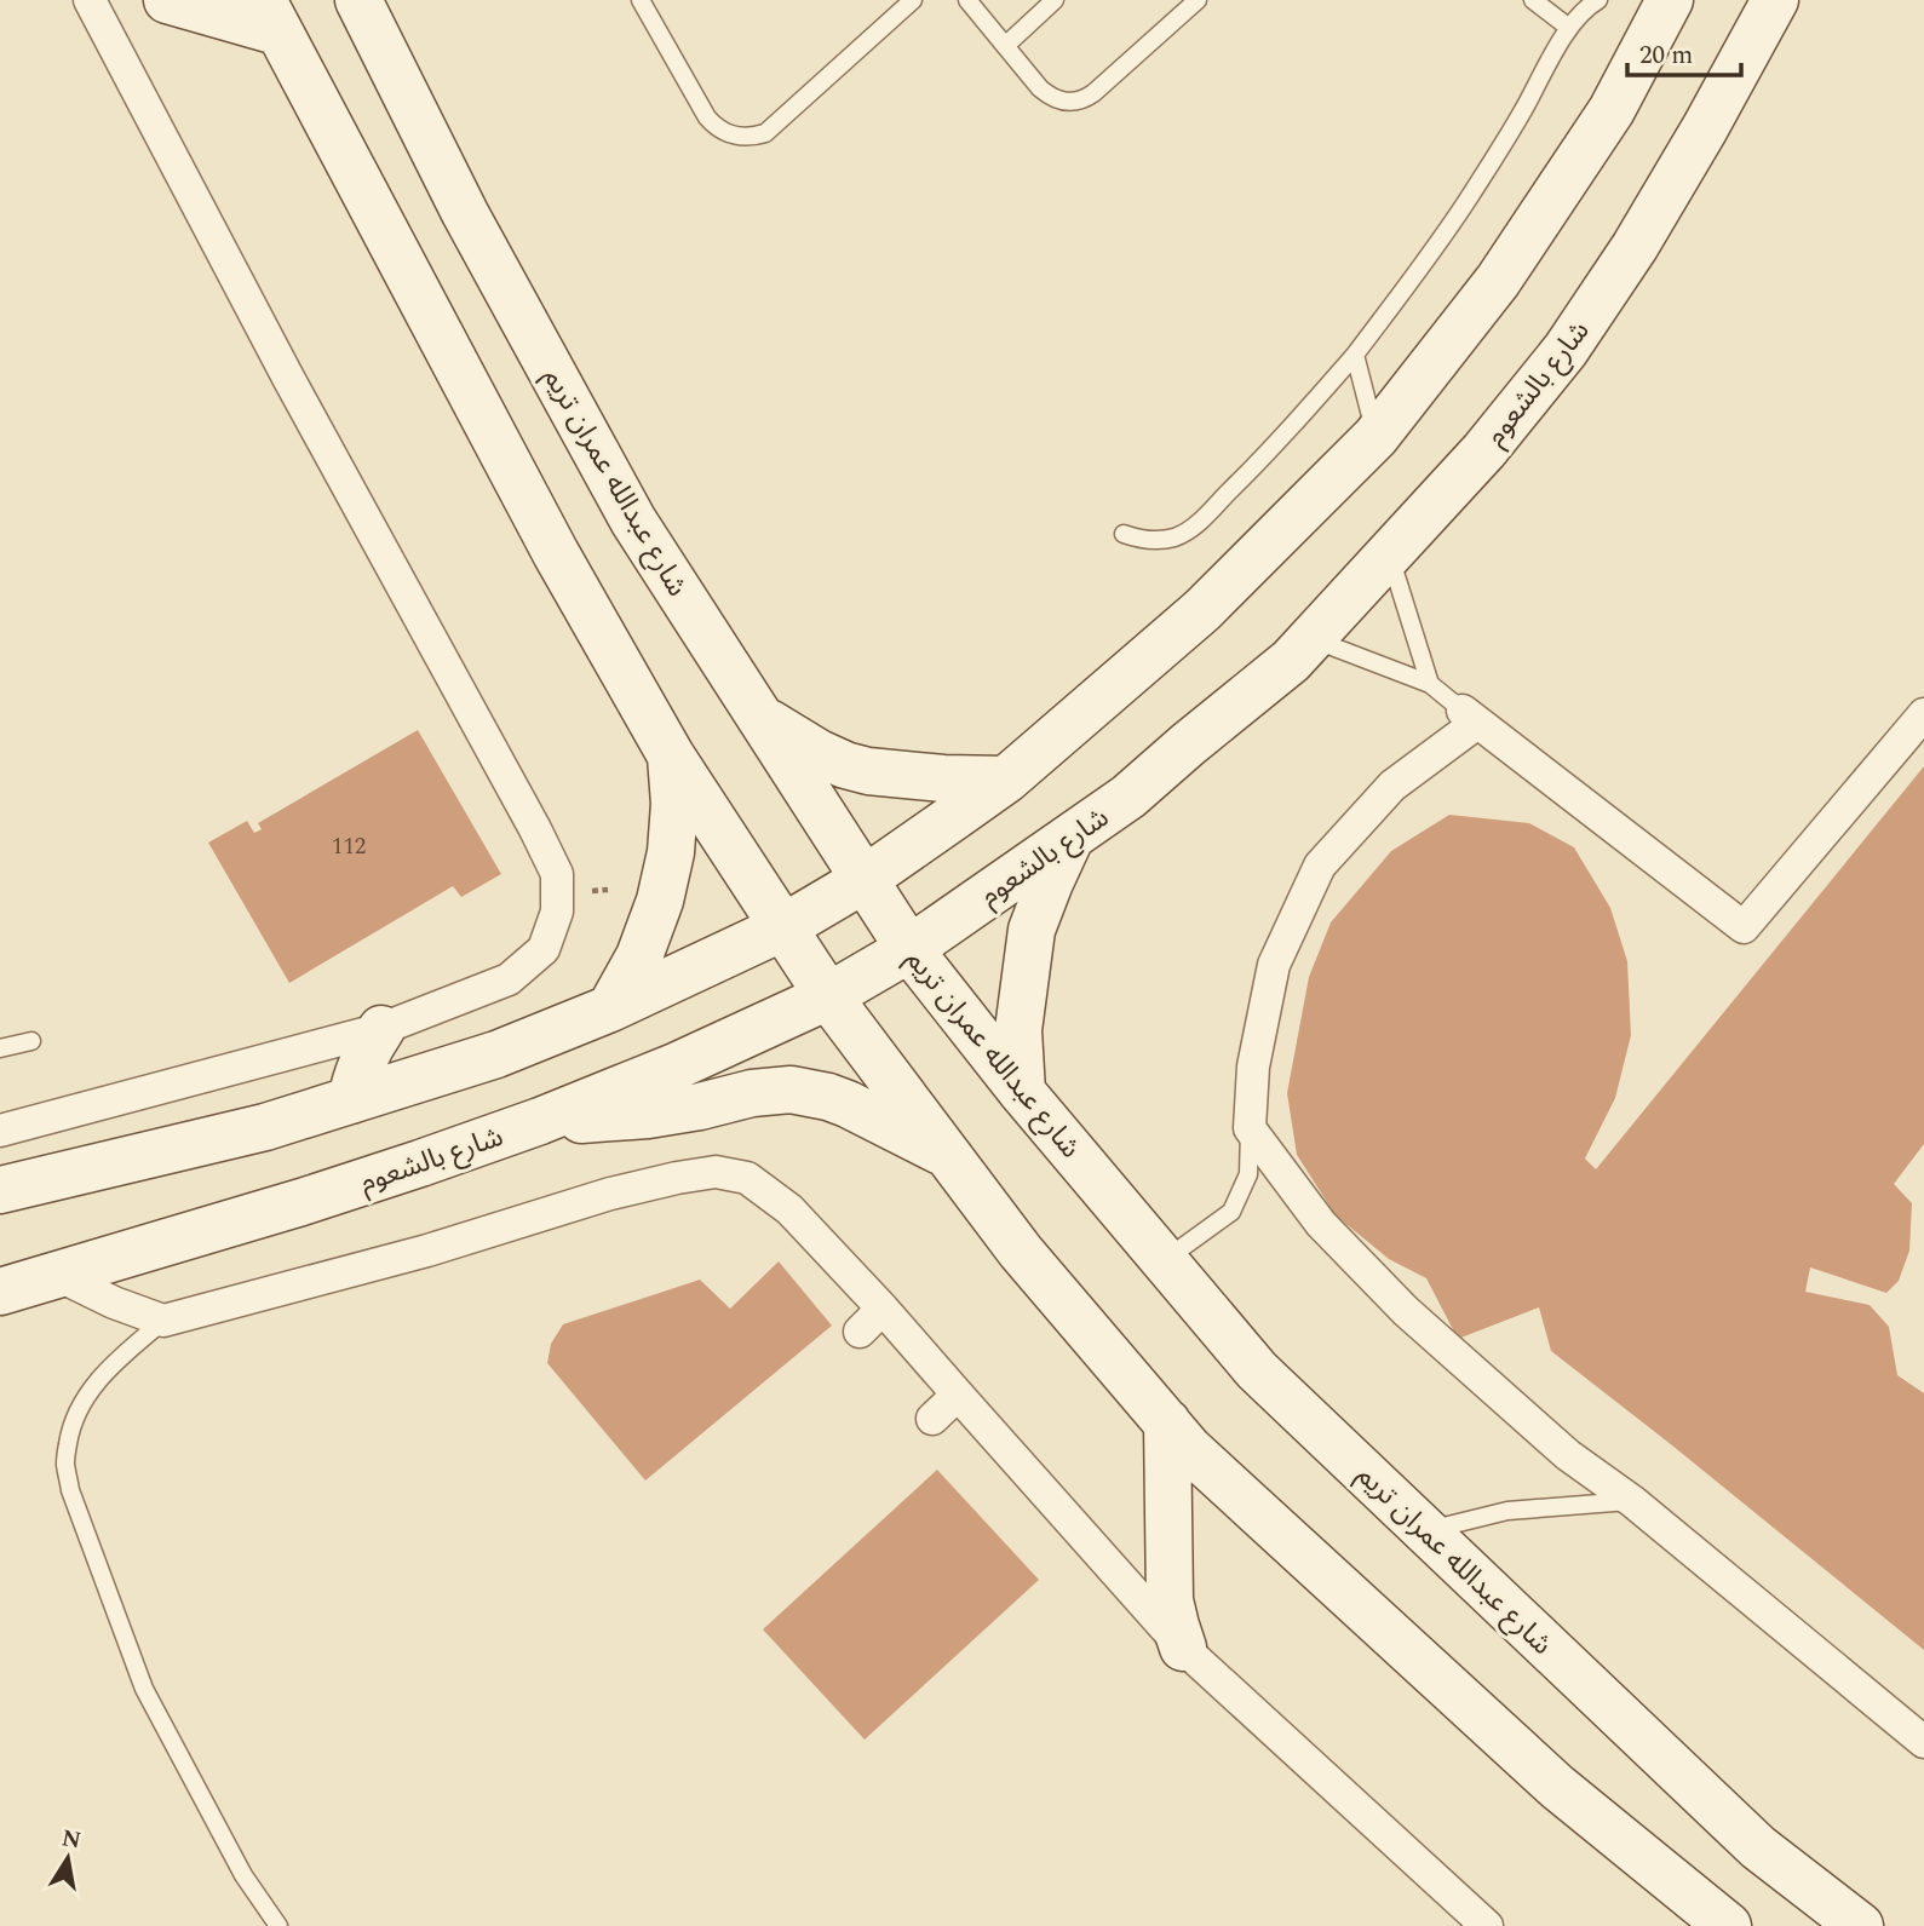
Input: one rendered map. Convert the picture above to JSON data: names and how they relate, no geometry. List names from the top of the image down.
{
  "streets": {
    "street": ["شارع بالشعوم", "شارع عبدالله عمران تريم"]
  },
  "crossings": [
    ["شارع بالشعوم", "شارع عبدالله عمران تريم"]
  ],
  "house_numbers": ["112"],
  "scale_bar": "20 m",
  "north": "top"
}
